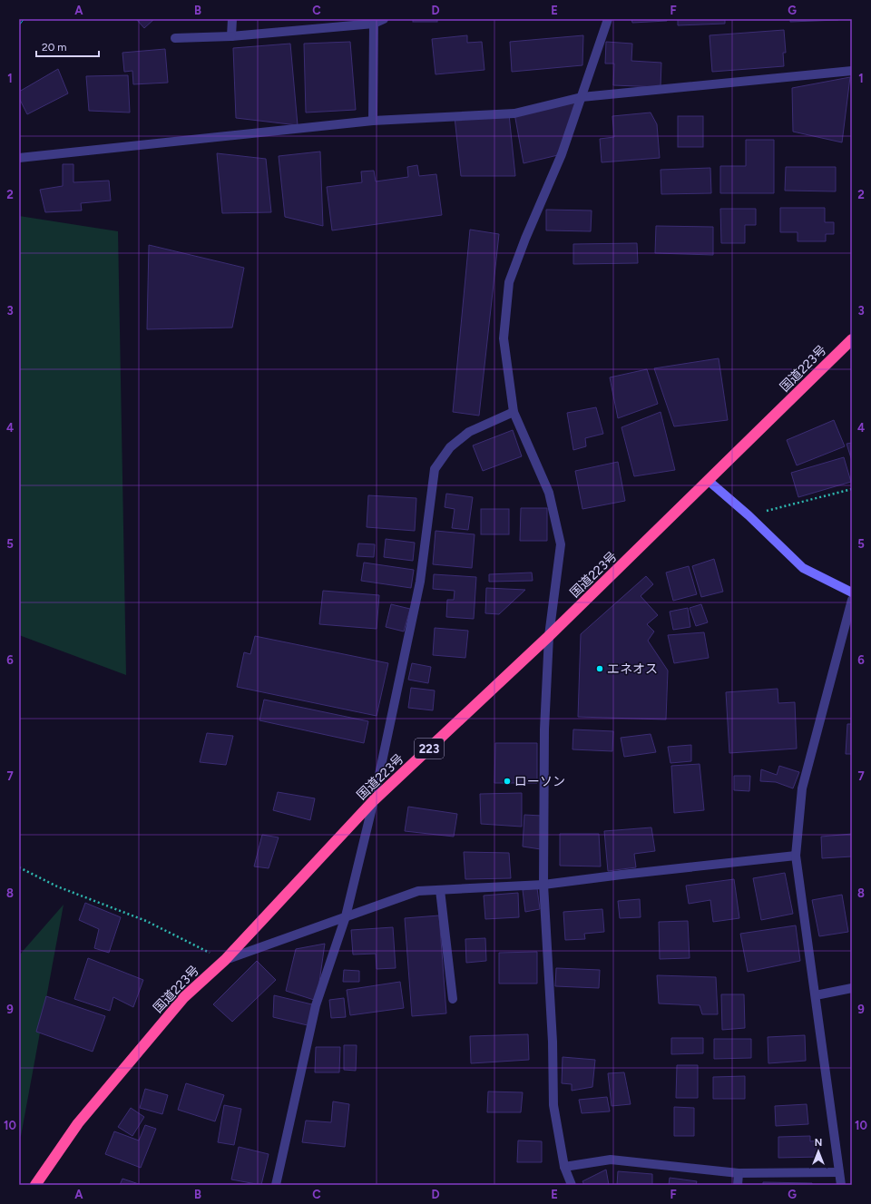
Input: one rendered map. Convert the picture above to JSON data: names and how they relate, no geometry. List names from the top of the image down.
{
  "streets": {
    "highway": ["国道223号", "223"]
  },
  "places": ["エネオス", "ローソン"],
  "scale_bar": "20 m",
  "north": "top",
  "grid": {
    "columns": [
      "A",
      "B",
      "C",
      "D",
      "E",
      "F",
      "G"
    ],
    "rows": [
      "1",
      "2",
      "3",
      "4",
      "5",
      "6",
      "7",
      "8",
      "9",
      "10"
    ]
  }
}
